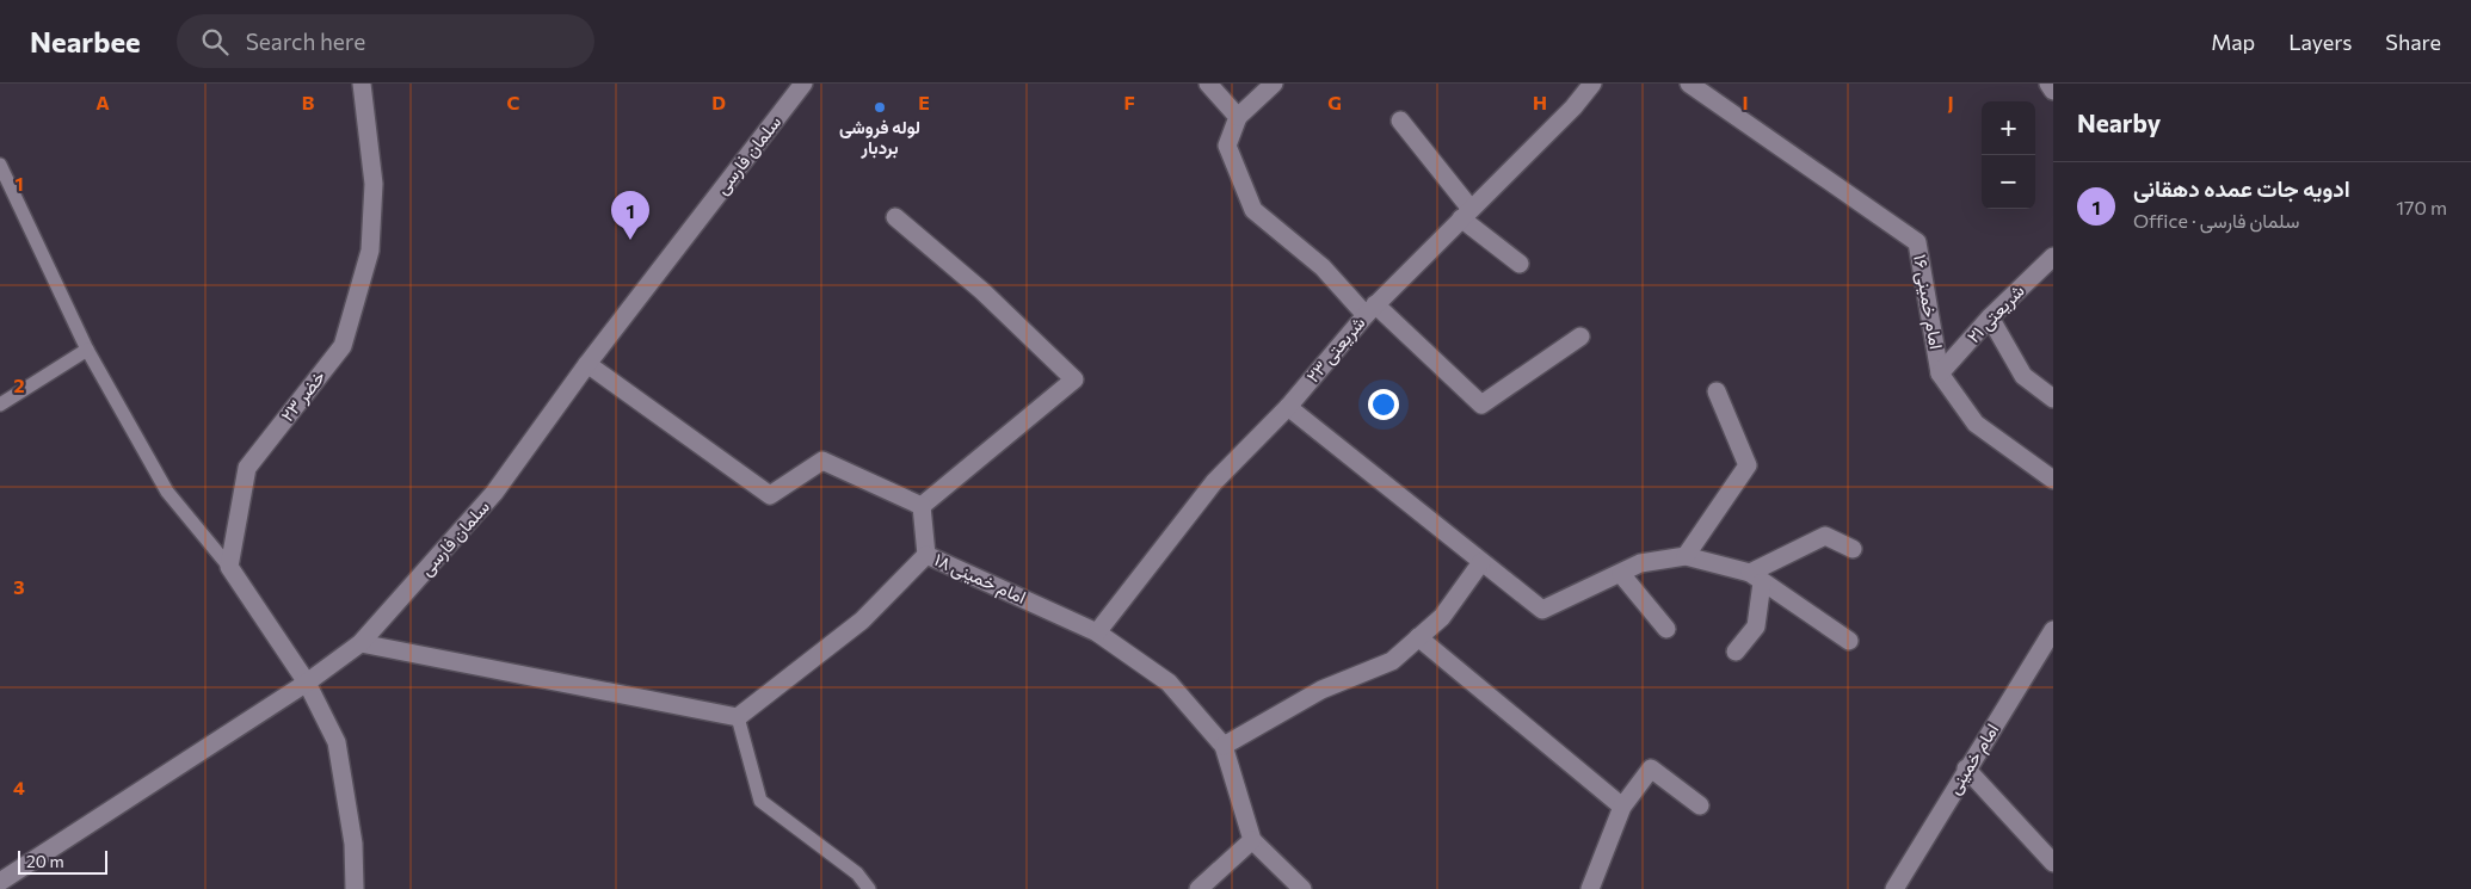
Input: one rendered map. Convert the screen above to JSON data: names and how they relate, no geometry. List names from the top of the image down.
{
  "streets": {
    "street": [
      "سلمان فارسی",
      "امام خمینی ۱۶",
      "شریعتی ۲۱",
      "شریعتی ۲۳",
      "خضر ۲۳",
      "امام خمینی ۱۸",
      "امام خمینی"
    ]
  },
  "crossings": [
    ["امام خمینی ۱۶", "شریعتی ۲۱"],
    ["شریعتی ۲۳", "امام خمینی ۱۸"]
  ],
  "places": ["لوله فروشی بردبار"],
  "scale_bar": "20 m",
  "page": {
    "header": "Nearbee",
    "search": "Search here",
    "nav": ["Map", "Layers", "Share"],
    "heading": "Nearby",
    "map_buttons": ["+", "−"],
    "list": [
      {
        "mark": "1",
        "name": "ادویه جات‌ عمده ‌دهقانی",
        "note": "Office · سلمان فارسی",
        "value": "170 m"
      }
    ],
    "pins": "1",
    "scale": "20 m"
  },
  "grid": {
    "columns": [
      "A",
      "B",
      "C",
      "D",
      "E",
      "F",
      "G",
      "H",
      "I",
      "J"
    ],
    "rows": [
      "1",
      "2",
      "3",
      "4"
    ]
  }
}
